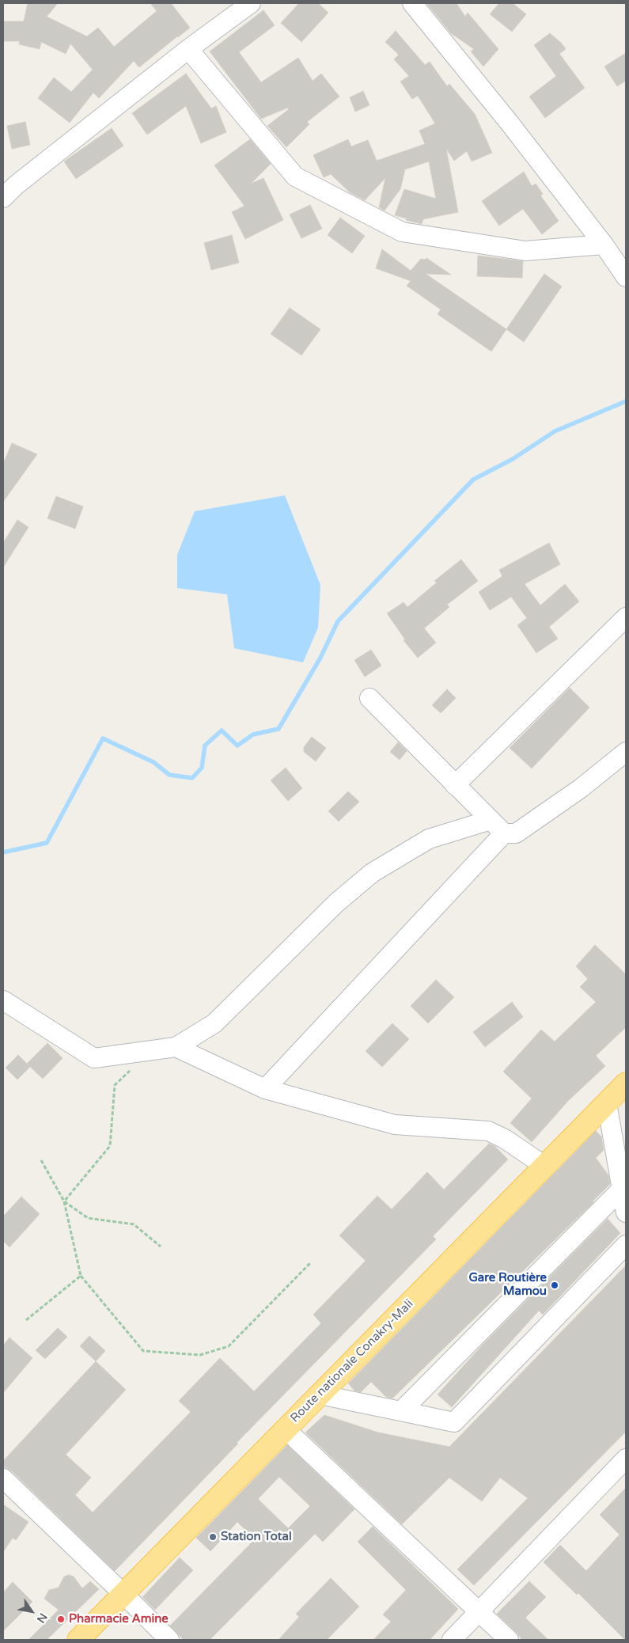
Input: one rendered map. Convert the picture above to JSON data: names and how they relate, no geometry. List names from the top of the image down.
{
  "streets": {
    "highway": ["Route nationale Conakry-Mali"]
  },
  "places": ["Gare Routière Mamou", "Station Total", "Pharmacie Amine"],
  "north": "bottom right"
}
